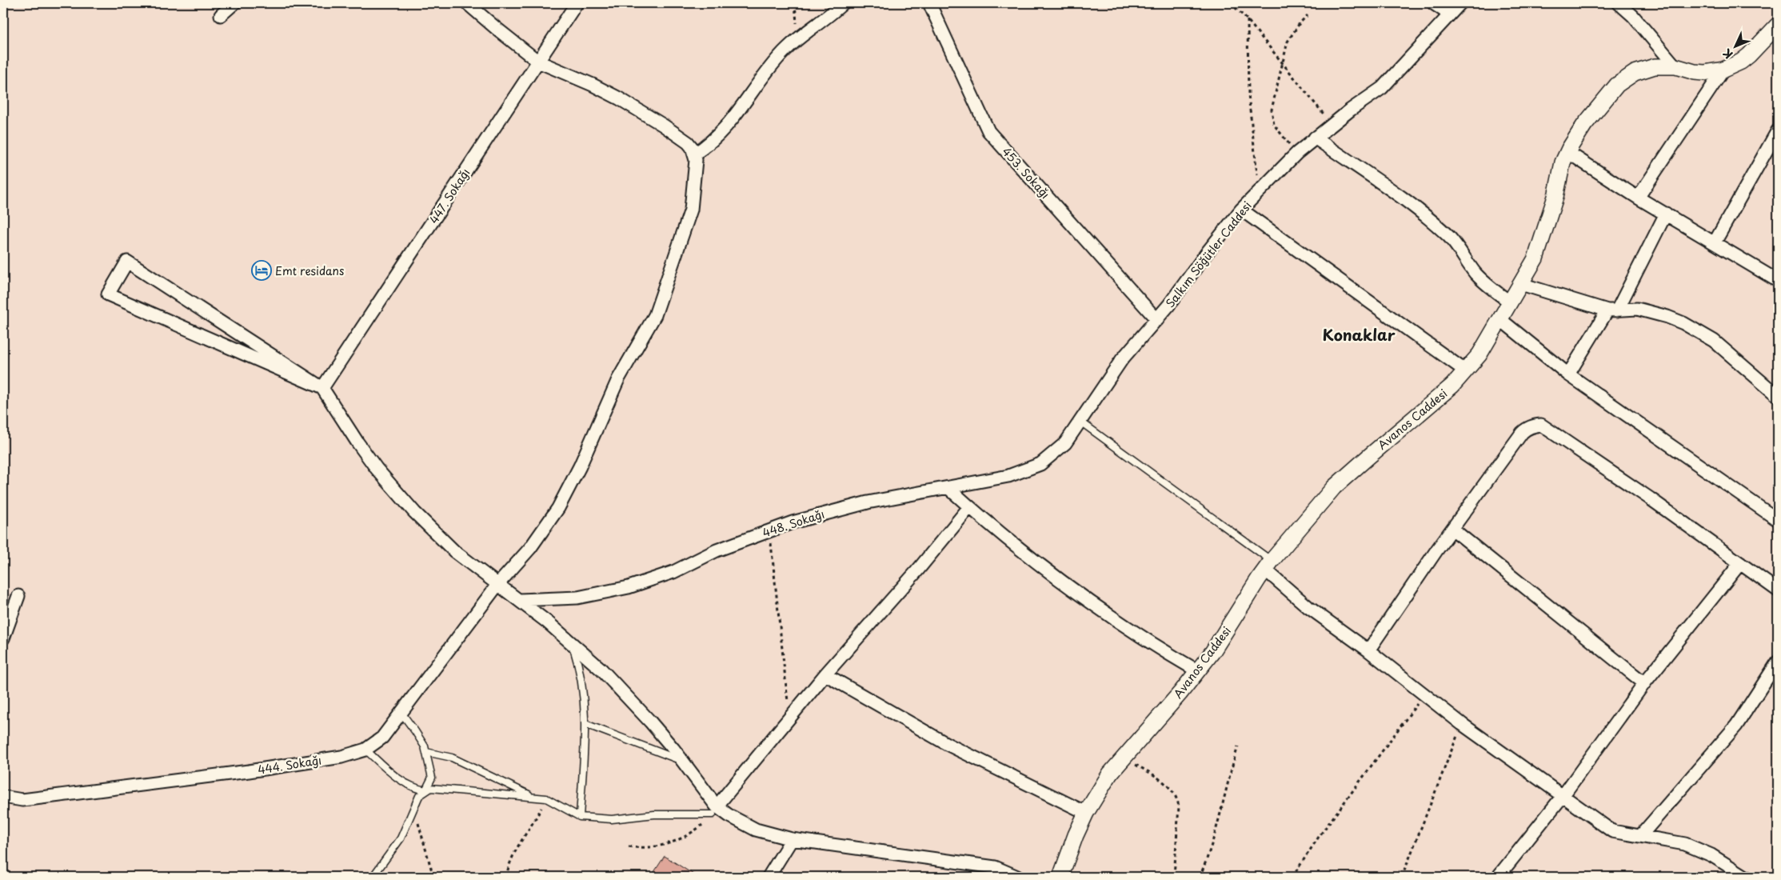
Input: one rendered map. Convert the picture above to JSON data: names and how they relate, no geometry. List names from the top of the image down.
{
  "streets": {
    "street": [
      "453. Sokağı",
      "447. Sokağı",
      "Salkım Söğütler Caddesi",
      "Avanos Caddesi",
      "448. Sokağı",
      "444. Sokağı"
    ]
  },
  "crossings": [
    ["453. Sokağı", "Salkım Söğütler Caddesi"],
    ["Salkım Söğütler Caddesi", "448. Sokağı"]
  ],
  "districts": ["Konaklar"],
  "places": {
    "hotel": ["Emt residans"]
  },
  "north": "bottom left"
}
